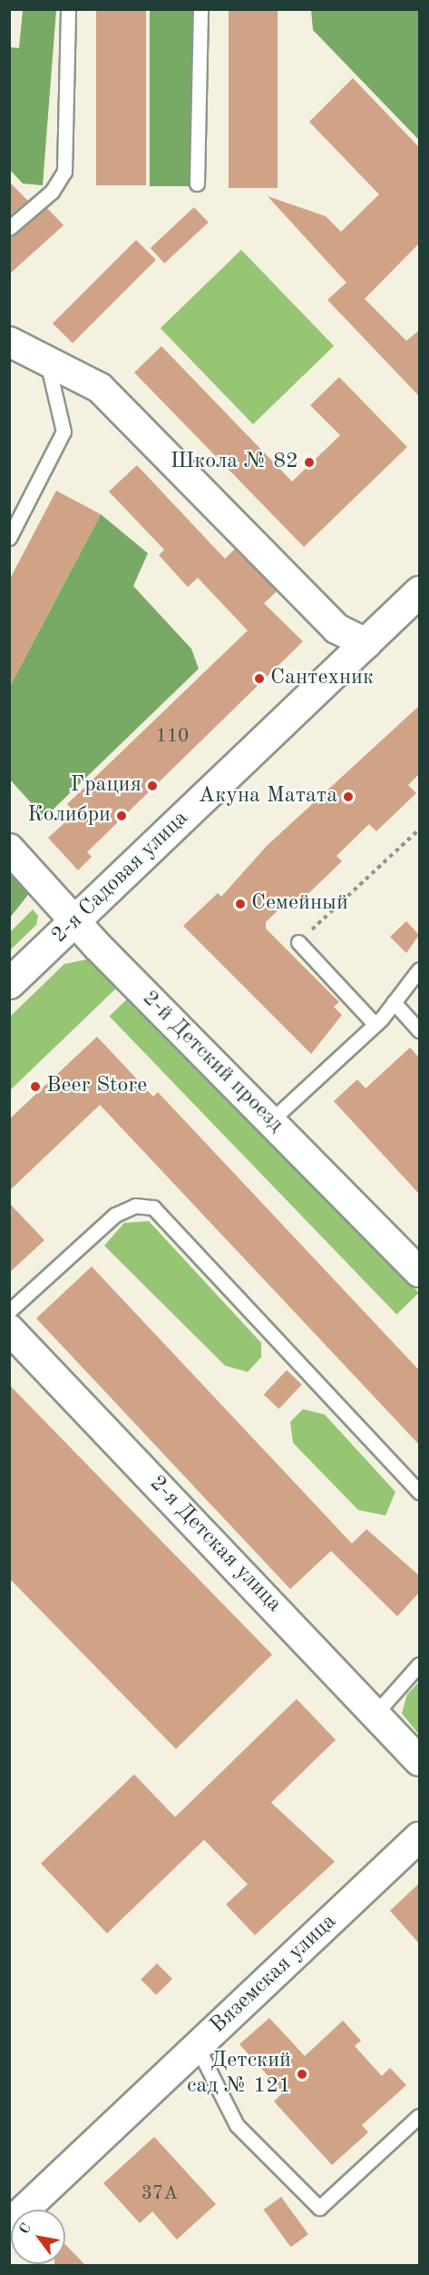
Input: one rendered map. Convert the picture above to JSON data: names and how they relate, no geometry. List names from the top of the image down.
{
  "streets": {
    "street": [
      "2-я Садовая улица",
      "2-й Детский проезд",
      "2-я Детская улица",
      "Вяземская улица"
    ]
  },
  "crossings": [
    ["2-я Садовая улица", "2-й Детский проезд"]
  ],
  "places": [
    "Школа № 82",
    "Сантехник",
    "Грация",
    "Акуна Матата",
    "Колибри",
    "Семейный",
    "Beer Store",
    "Детский сад № 121"
  ],
  "house_numbers": ["110", "37А"],
  "north": "top left"
}
